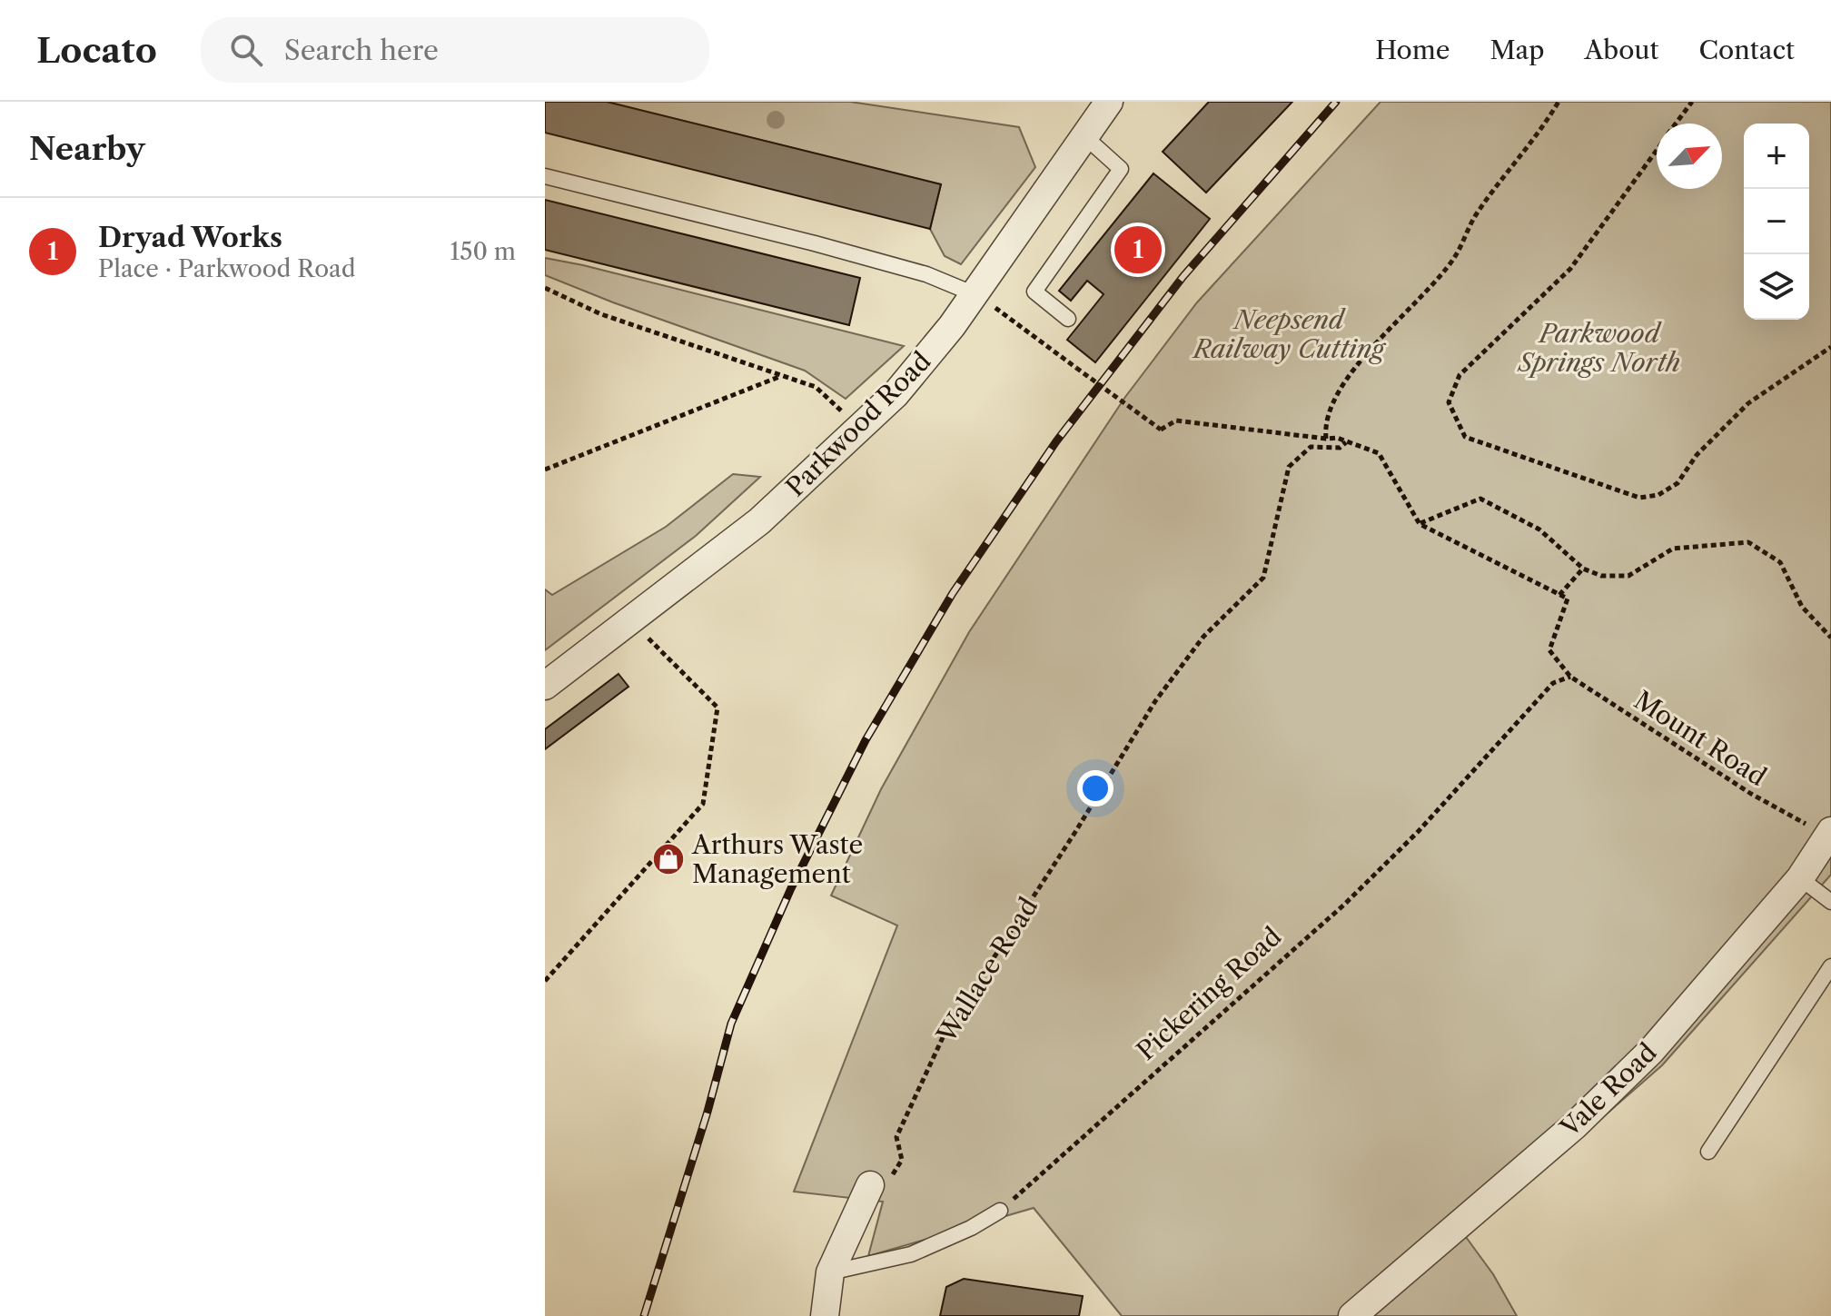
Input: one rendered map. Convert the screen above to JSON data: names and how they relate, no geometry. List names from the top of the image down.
{
  "streets": {
    "street": ["Parkwood Road", "Vale Road"],
    "path": ["Mount Road", "Wallace Road", "Pickering Road"]
  },
  "crossings": [
    ["Mount Road", "Pickering Road"],
    ["Mount Road", "Vale Road"]
  ],
  "parks": ["Neepsend Railway Cutting", "Parkwood Springs North"],
  "places": {
    "shop": ["Arthurs Waste Management"]
  },
  "north": "top right",
  "page": {
    "header": "Locato",
    "search": "Search here",
    "nav": [
      "Home",
      "Map",
      "About",
      "Contact"
    ],
    "heading": "Nearby",
    "map_buttons": ["+", "−"],
    "list": [
      {
        "mark": "1",
        "name": "Dryad Works",
        "note": "Place · Parkwood Road",
        "value": "150 m"
      }
    ],
    "pins": "1"
  }
}
